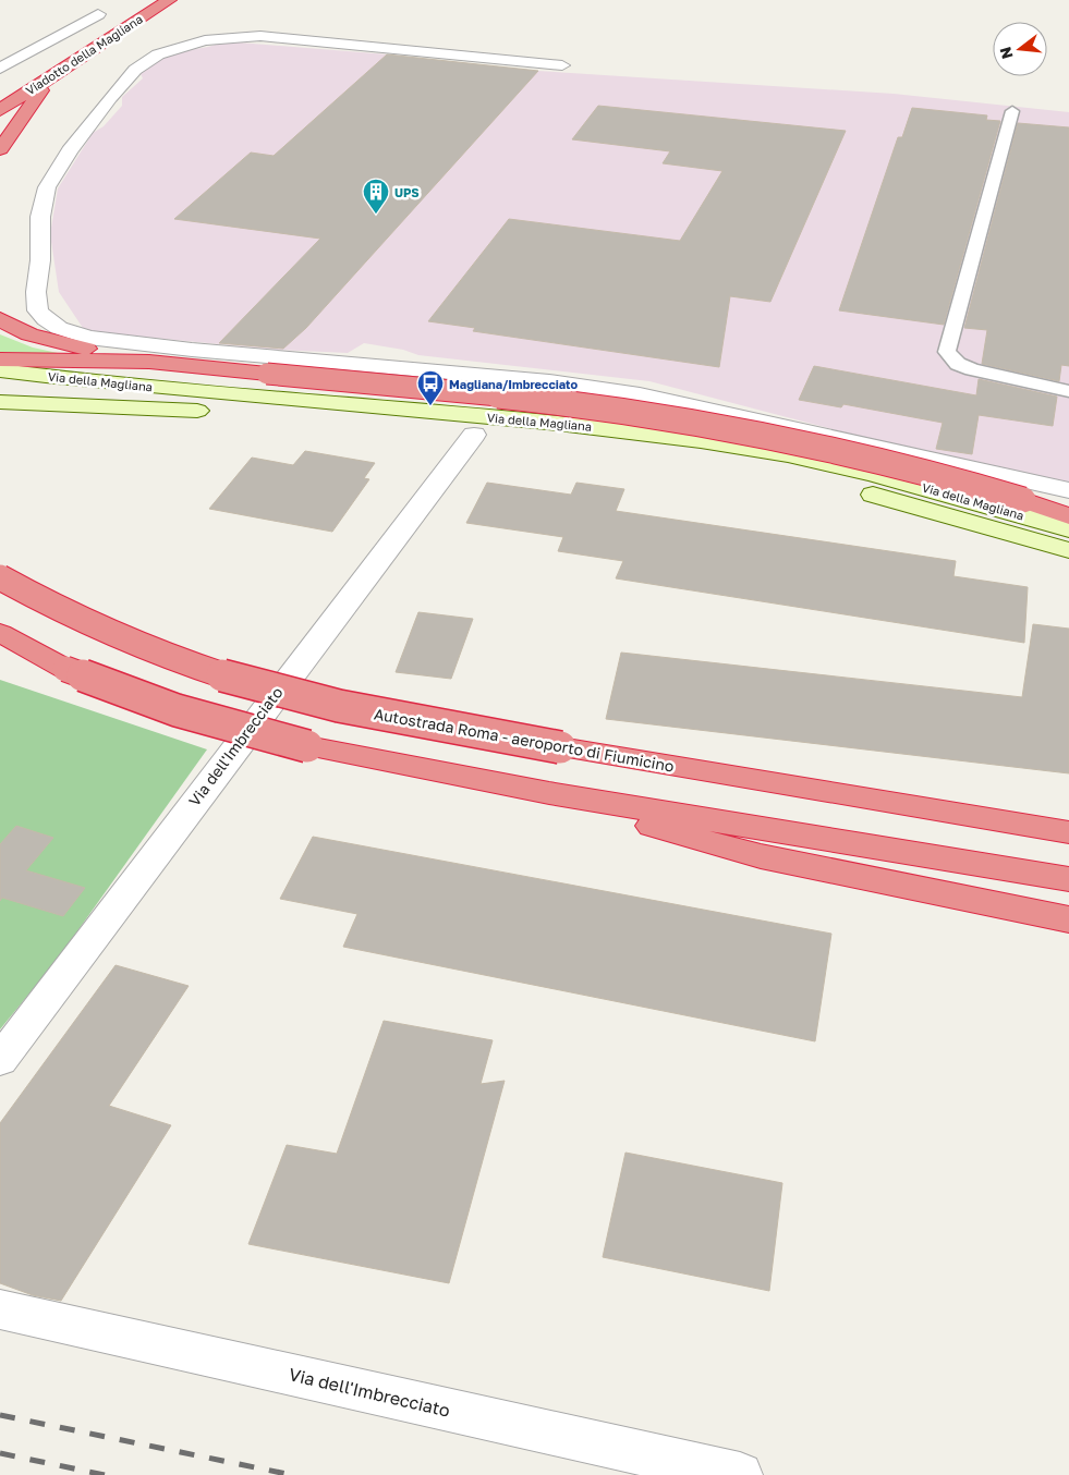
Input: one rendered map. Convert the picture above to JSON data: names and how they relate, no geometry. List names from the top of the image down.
{
  "streets": {
    "highway": ["Viadotto della Magliana", "Autostrada Roma - aeroporto di Fiumicino"],
    "main road": ["Via della Magliana"],
    "street": ["Via dell'Imbrecciato"]
  },
  "crossings": [
    ["Via della Magliana", "Via dell'Imbrecciato"]
  ],
  "places": {
    "building": ["UPS"],
    "bus stop": ["Magliana/Imbrecciato"]
  },
  "north": "left"
}
